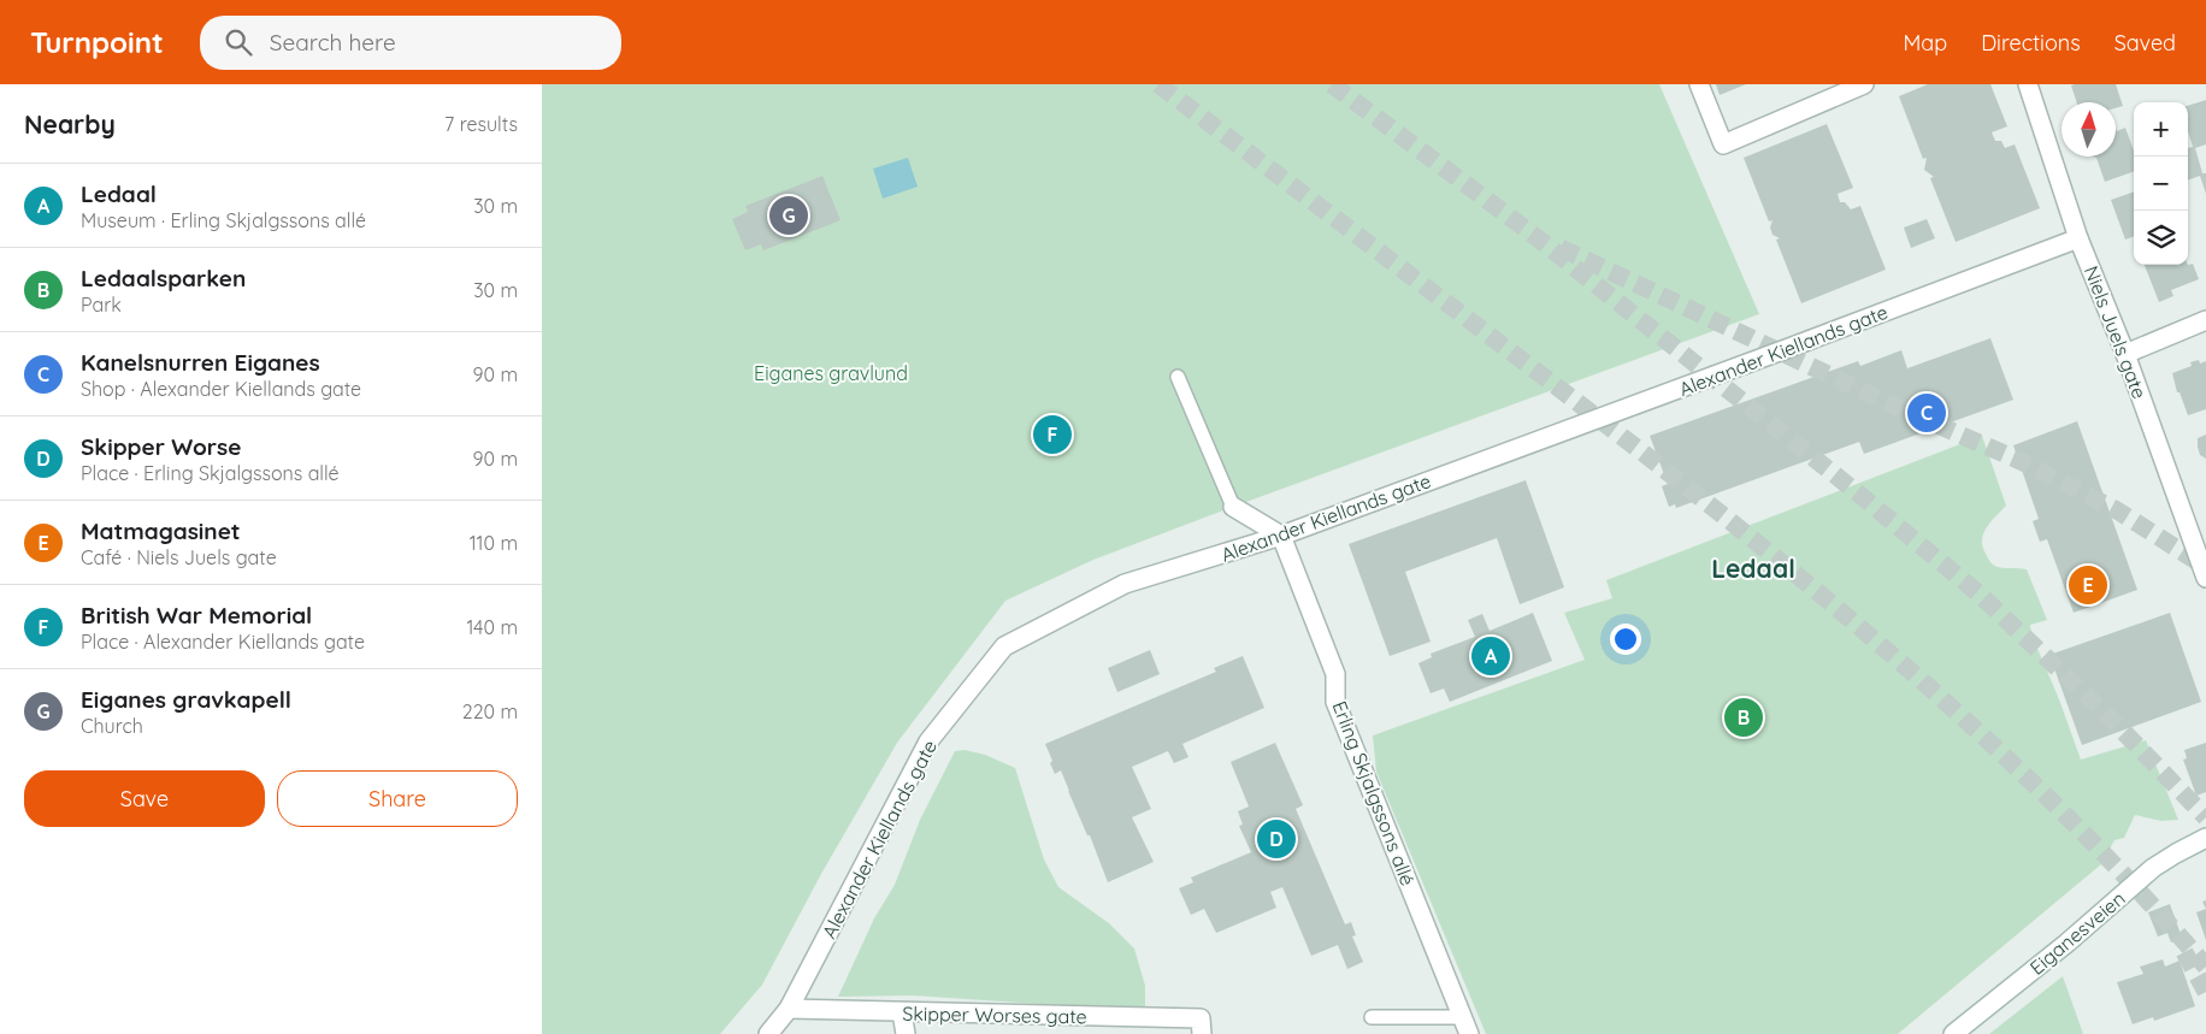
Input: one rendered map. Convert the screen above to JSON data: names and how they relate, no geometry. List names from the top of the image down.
{
  "streets": {
    "street": [
      "Niels Juels gate",
      "Alexander Kiellands gate",
      "Erling Skjalgssons allé",
      "Eiganesveien",
      "Skipper Worses gate"
    ]
  },
  "crossings": [
    ["Niels Juels gate", "Alexander Kiellands gate"],
    ["Alexander Kiellands gate", "Erling Skjalgssons allé"],
    ["Alexander Kiellands gate", "Skipper Worses gate"]
  ],
  "districts": ["Ledaal"],
  "parks": ["Eiganes gravlund"],
  "north": "top",
  "page": {
    "header": "Turnpoint",
    "search": "Search here",
    "nav": ["Map", "Directions", "Saved"],
    "heading": ["Nearby", "7 results"],
    "map_buttons": ["+", "−"],
    "list": [
      {
        "mark": "A",
        "name": "Ledaal",
        "note": "Museum · Erling Skjalgssons allé",
        "value": "30 m"
      },
      {
        "mark": "B",
        "name": "Ledaalsparken",
        "note": "Park",
        "value": "30 m"
      },
      {
        "mark": "C",
        "name": "Kanelsnurren Eiganes",
        "note": "Shop · Alexander Kiellands gate",
        "value": "90 m"
      },
      {
        "mark": "D",
        "name": "Skipper Worse",
        "note": "Place · Erling Skjalgssons allé",
        "value": "90 m"
      },
      {
        "mark": "E",
        "name": "Matmagasinet",
        "note": "Café · Niels Juels gate",
        "value": "110 m"
      },
      {
        "mark": "F",
        "name": "British War Memorial",
        "note": "Place · Alexander Kiellands gate",
        "value": "140 m"
      },
      {
        "mark": "G",
        "name": "Eiganes gravkapell",
        "note": "Church",
        "value": "220 m"
      }
    ],
    "pins": [
      "G",
      "C",
      "F",
      "E",
      "A",
      "B",
      "D"
    ],
    "buttons": ["Save", "Share"]
  }
}
